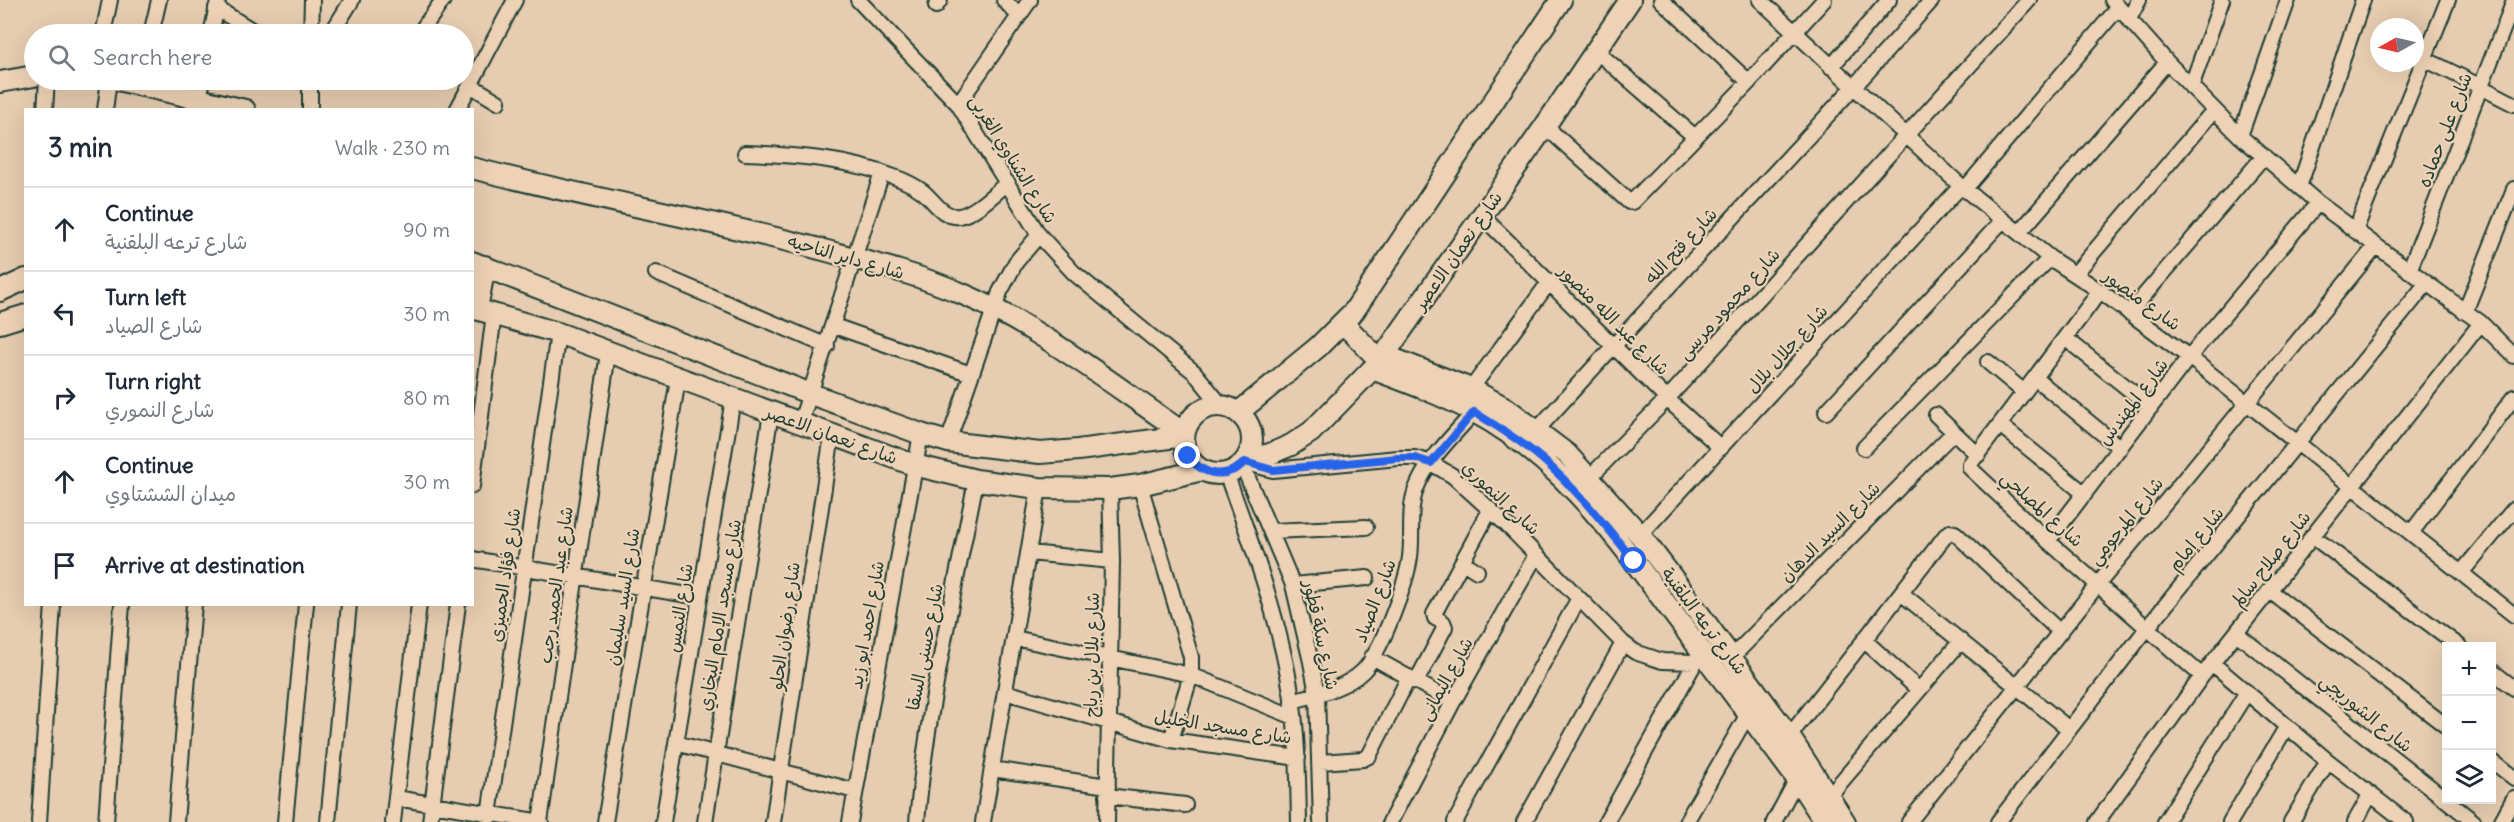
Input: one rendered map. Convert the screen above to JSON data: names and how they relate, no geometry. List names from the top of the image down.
{
  "streets": {
    "main road": ["شارع نعمان الاعصر", "شارع داير الناحيه", "شارع ترعه البلقنية"],
    "street": [
      "شارع على حماده",
      "شارع الشناوي الغربى",
      "شارع فتح الله",
      "شارع منصور",
      "شارع محمود مرسى",
      "شارع عبد الله منصور",
      "شارع جلال بلال",
      "شارع المهندس",
      "شارع النموري",
      "شارع المصلحي",
      "شارع المرحومي",
      "شارع السيد الدهان",
      "شارع إمام",
      "شارع صلاح سالم",
      "شارع فؤاد الجميزى",
      "شارع عبد الحميد رجب",
      "شارع السيد سليمان",
      "شارع الصياد",
      "شارع النمس",
      "شارع مسجد الإمام البخاري",
      "شارع احمد ابو زيد",
      "شارع رضوان الحلو",
      "شارع سكة قطور",
      "شارع حسنى السقا",
      "شارع بلال بن رباح",
      "شارع اليمانى",
      "شارع الشوربجي",
      "شارع مسجد الخليل"
    ]
  },
  "crossings": [
    ["شارع الشناوي الغربى", "شارع نعمان الاعصر"],
    ["شارع الشناوي الغربى", "شارع داير الناحيه"],
    ["شارع الشناوي الغربى", "شارع النموري"],
    ["شارع الشناوي الغربى", "شارع سكة قطور"],
    ["شارع فتح الله", "شارع منصور"],
    ["شارع فتح الله", "شارع عبد الله منصور"],
    ["شارع فتح الله", "شارع ترعه البلقنية"],
    ["شارع نعمان الاعصر", "شارع داير الناحيه"],
    ["شارع نعمان الاعصر", "شارع عبد الله منصور"],
    ["شارع نعمان الاعصر", "شارع النموري"],
    ["شارع نعمان الاعصر", "شارع فؤاد الجميزى"],
    ["شارع نعمان الاعصر", "شارع عبد الحميد رجب"],
    ["شارع نعمان الاعصر", "شارع السيد سليمان"],
    ["شارع نعمان الاعصر", "شارع النمس"],
    ["شارع نعمان الاعصر", "شارع مسجد الإمام البخاري"],
    ["شارع نعمان الاعصر", "شارع ترعه البلقنية"],
    ["شارع نعمان الاعصر", "شارع احمد ابو زيد"],
    ["شارع نعمان الاعصر", "شارع رضوان الحلو"],
    ["شارع نعمان الاعصر", "شارع سكة قطور"],
    ["شارع نعمان الاعصر", "شارع حسنى السقا"],
    ["شارع نعمان الاعصر", "شارع بلال بن رباح"],
    ["شارع داير الناحيه", "شارع النموري"],
    ["شارع داير الناحيه", "شارع سكة قطور"],
    ["شارع منصور", "شارع محمود مرسى"],
    ["شارع منصور", "شارع جلال بلال"],
    ["شارع منصور", "شارع المهندس"],
    ["شارع منصور", "شارع المرحومي"],
    ["شارع منصور", "شارع إمام"],
    ["شارع منصور", "شارع صلاح سالم"],
    ["شارع محمود مرسى", "شارع عبد الله منصور"],
    ["شارع محمود مرسى", "شارع ترعه البلقنية"],
    ["شارع عبد الله منصور", "شارع جلال بلال"],
    ["شارع جلال بلال", "شارع ترعه البلقنية"],
    ["شارع المهندس", "شارع المصلحي"],
    ["شارع النموري", "شارع الصياد"],
    ["شارع النموري", "شارع ترعه البلقنية"],
    ["شارع النموري", "شارع سكة قطور"],
    ["شارع النموري", "شارع اليمانى"],
    ["شارع المصلحي", "شارع المرحومي"],
    ["شارع المصلحي", "شارع إمام"],
    ["شارع المصلحي", "شارع صلاح سالم"],
    ["شارع السيد الدهان", "شارع ترعه البلقنية"],
    ["شارع صلاح سالم", "شارع الشوربجي"],
    ["شارع الصياد", "شارع ترعه البلقنية"],
    ["شارع الصياد", "شارع سكة قطور"],
    ["شارع بلال بن رباح", "شارع مسجد الخليل"]
  ],
  "north": "left",
  "page": {
    "search": "Search here",
    "heading": ["3 min", "Walk · 230 m"],
    "list": [
      ["Continue", "شارع ترعه البلقنية", "90 m"],
      ["Turn left", "شارع الصياد", "30 m"],
      ["Turn right", "شارع النموري", "80 m"],
      ["Continue", "ميدان الششتاوي", "30 m"],
      "Arrive at destination"
    ],
    "map_buttons": ["+", "−"]
  }
}
